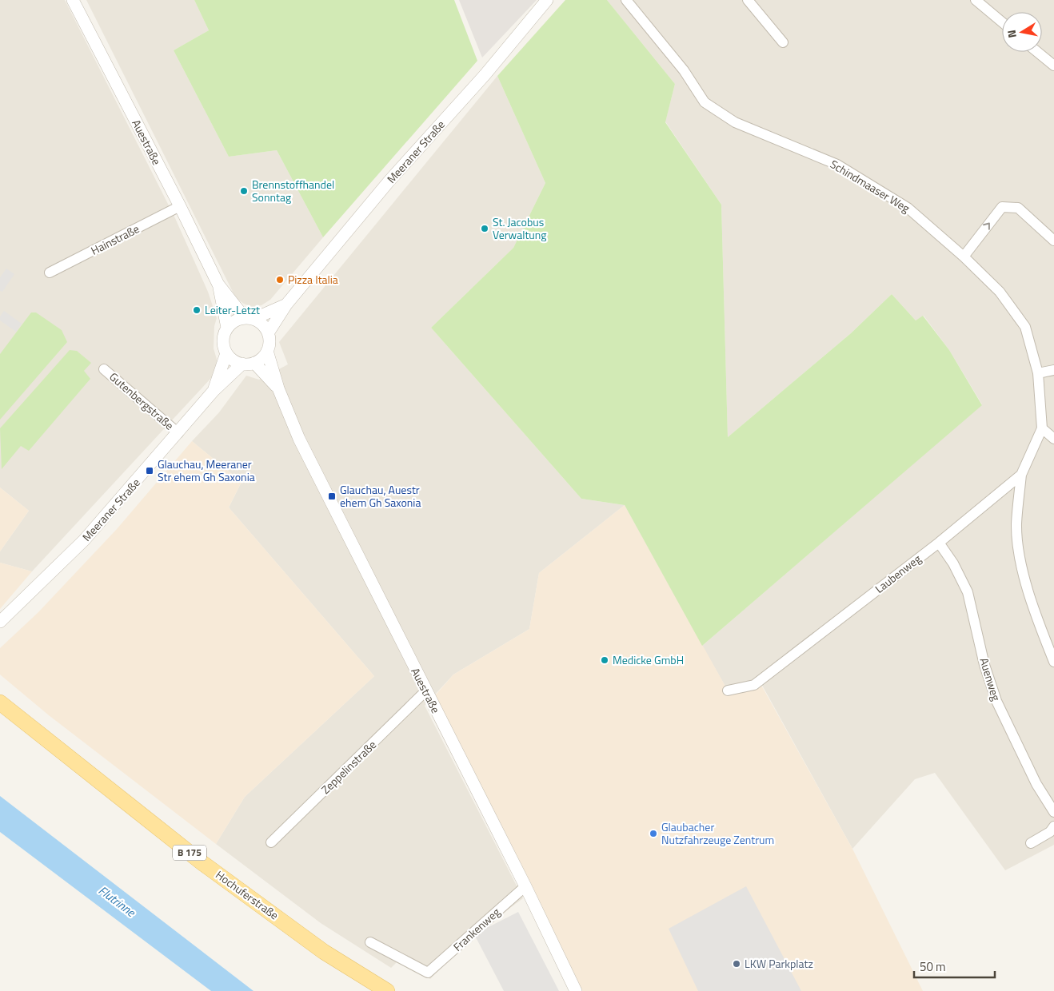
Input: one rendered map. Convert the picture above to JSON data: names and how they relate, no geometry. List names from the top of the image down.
{
  "streets": {
    "main road": ["B 175", "Hochuferstraße"],
    "street": [
      "Auestraße",
      "Meeraner Straße",
      "Schindmaaser Weg",
      "Hainstraße",
      "Gutenbergstraße",
      "Laubenweg",
      "Auenweg",
      "Zeppelinstraße",
      "Frankenweg"
    ]
  },
  "crossings": [
    ["Auestraße", "Meeraner Straße"],
    ["Auestraße", "Hainstraße"],
    ["Auestraße", "Zeppelinstraße"],
    ["Auestraße", "Frankenweg"],
    ["Meeraner Straße", "Gutenbergstraße"],
    ["Schindmaaser Weg", "Laubenweg"],
    ["Laubenweg", "Auenweg"]
  ],
  "water": ["Flutrinne"],
  "places": {
    "other": [
      "Brennstoffhandel Sonntag",
      "St. Jacobus Verwaltung",
      "Pizza Italia",
      "Leiter-Letzt",
      "Medicke GmbH",
      "Glaubacher Nutzfahrzeuge Zentrum",
      "LKW Parkplatz"
    ],
    "transit": ["Glauchau, Meeraner Str ehem Gh Saxonia", "Glauchau, Auestr ehem Gh Saxonia"]
  },
  "scale_bar": "50 m",
  "north": "left"
}
